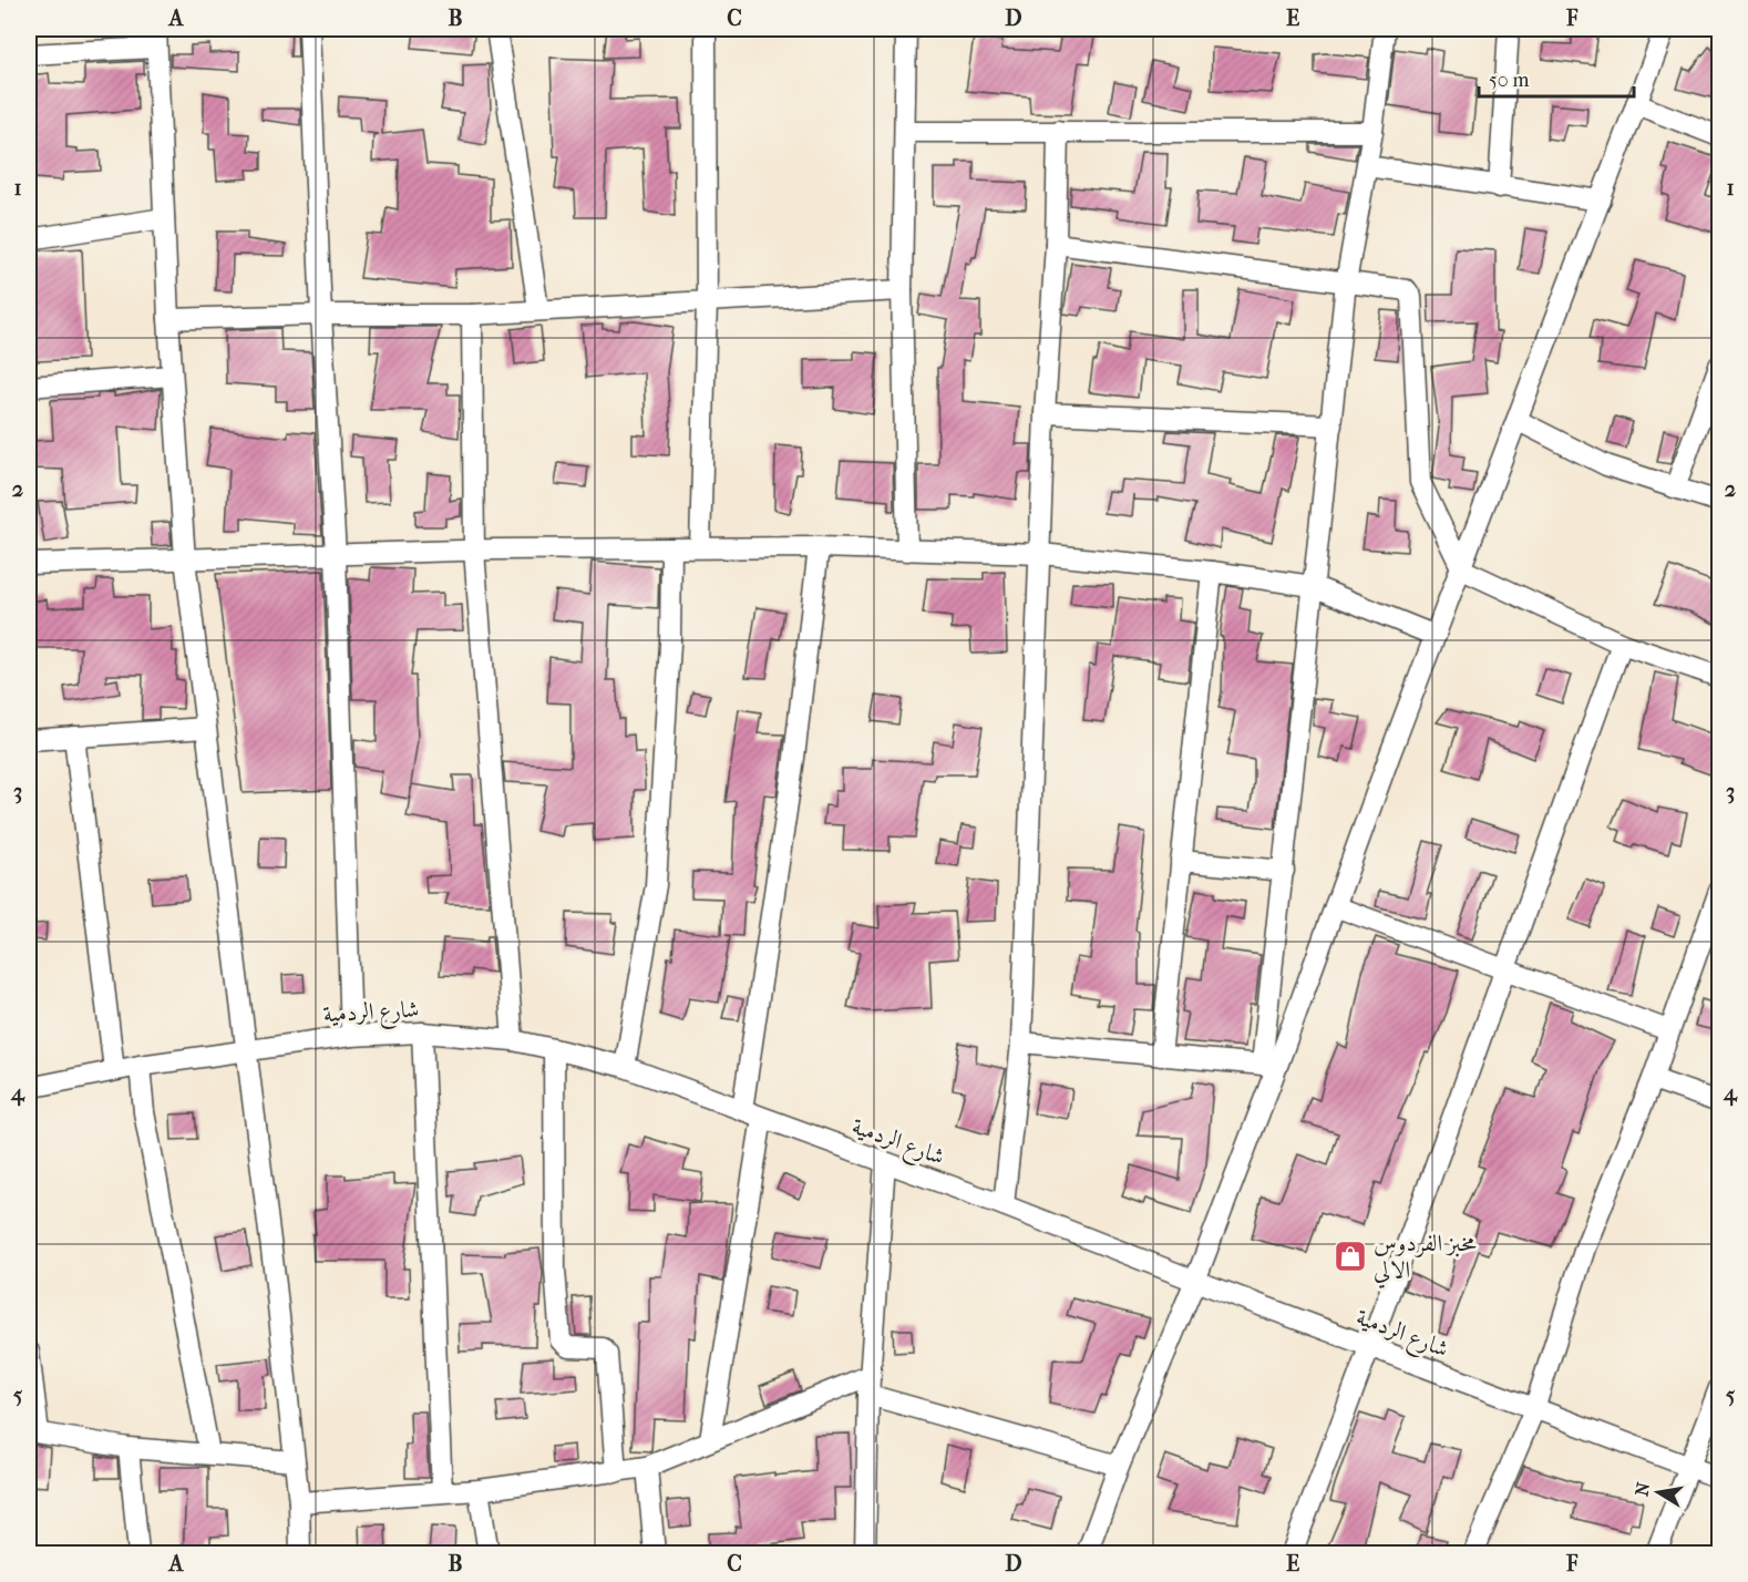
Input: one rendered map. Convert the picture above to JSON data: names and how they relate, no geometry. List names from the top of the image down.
{
  "streets": {
    "street": ["شارع الردمية"]
  },
  "places": {
    "shop": ["مخبز الفردوس الالي"]
  },
  "scale_bar": "50 m",
  "north": "left",
  "grid": {
    "columns": [
      "A",
      "B",
      "C",
      "D",
      "E",
      "F"
    ],
    "rows": [
      "1",
      "2",
      "3",
      "4",
      "5"
    ]
  }
}
